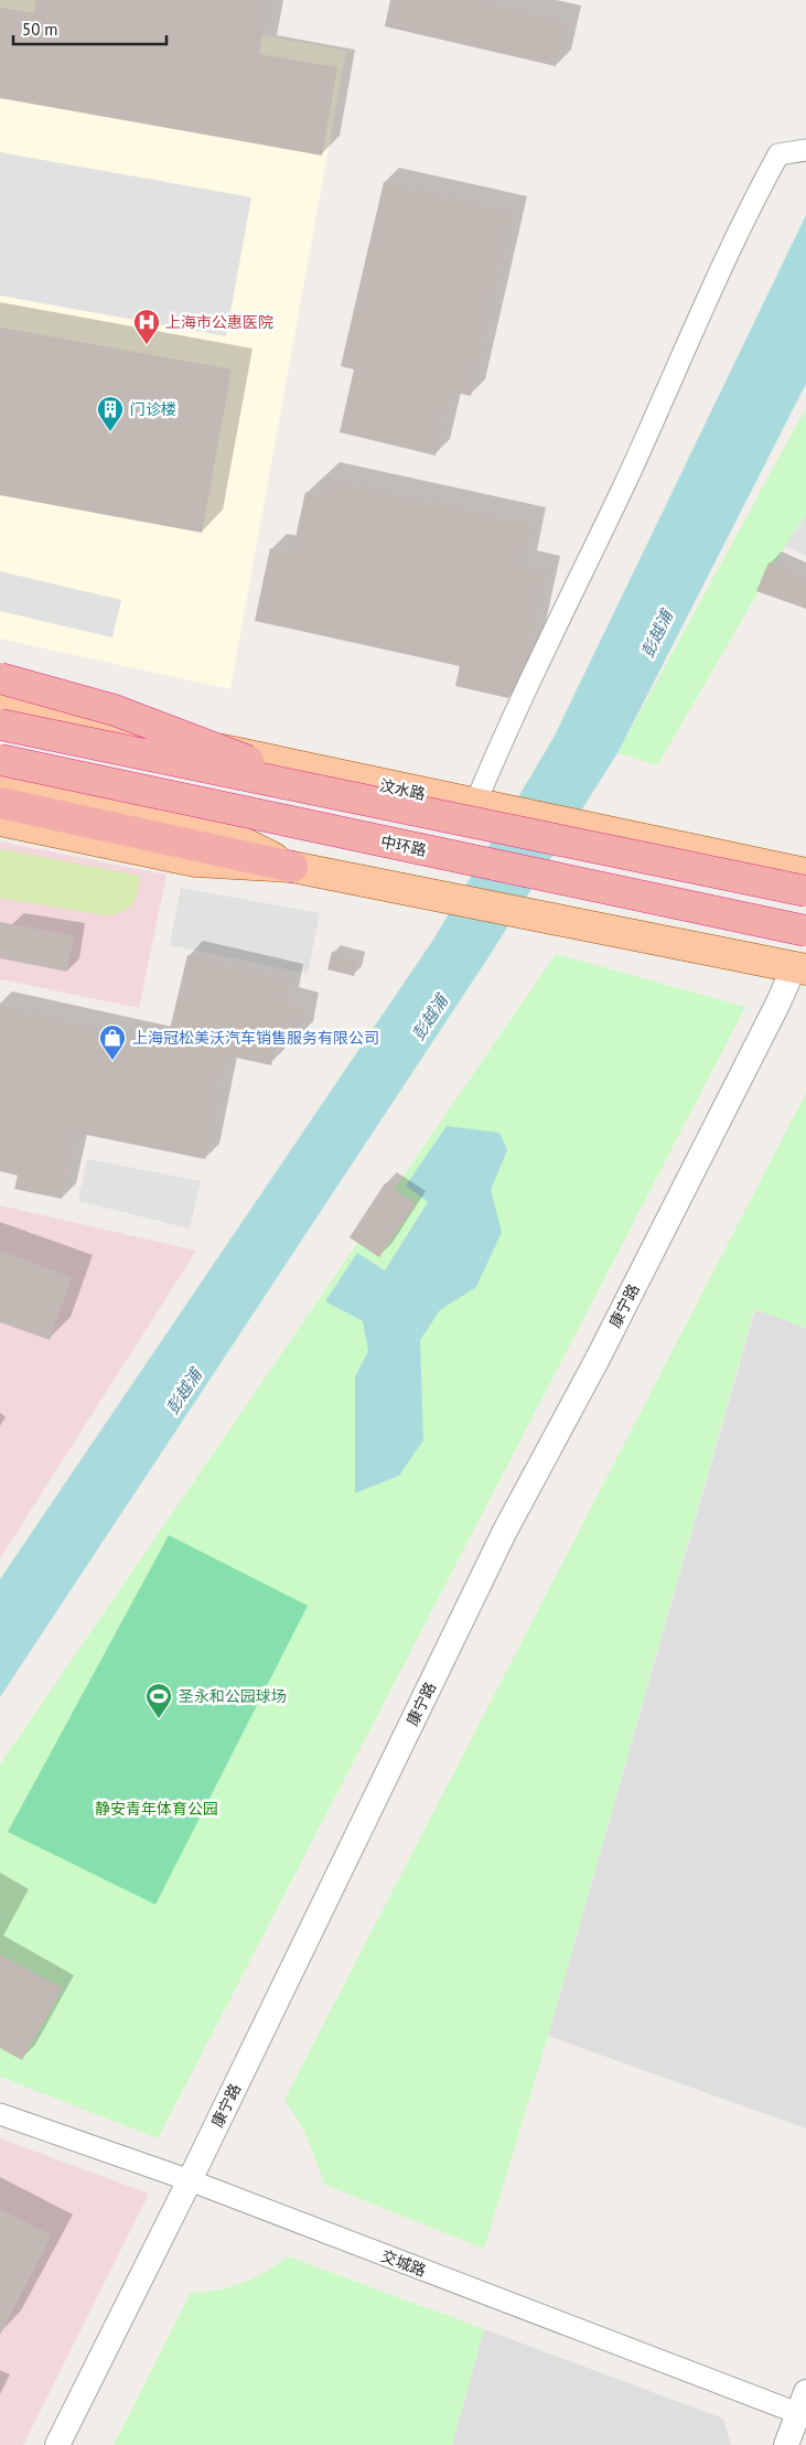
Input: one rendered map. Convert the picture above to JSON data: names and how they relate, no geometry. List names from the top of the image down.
{
  "streets": {
    "highway": ["中环路"],
    "main road": ["汶水路"],
    "street": ["康宁路", "交城路"]
  },
  "crossings": [
    ["康宁路", "交城路"]
  ],
  "water": ["彭越浦"],
  "parks": ["静安青年体育公园"],
  "places": {
    "hospital": ["上海市公惠医院"],
    "building": ["门诊楼"],
    "shop": ["上海冠松美沃汽车销售服务有限公司"],
    "sports": ["圣永和公园球场"]
  },
  "scale_bar": "50 m"
}
